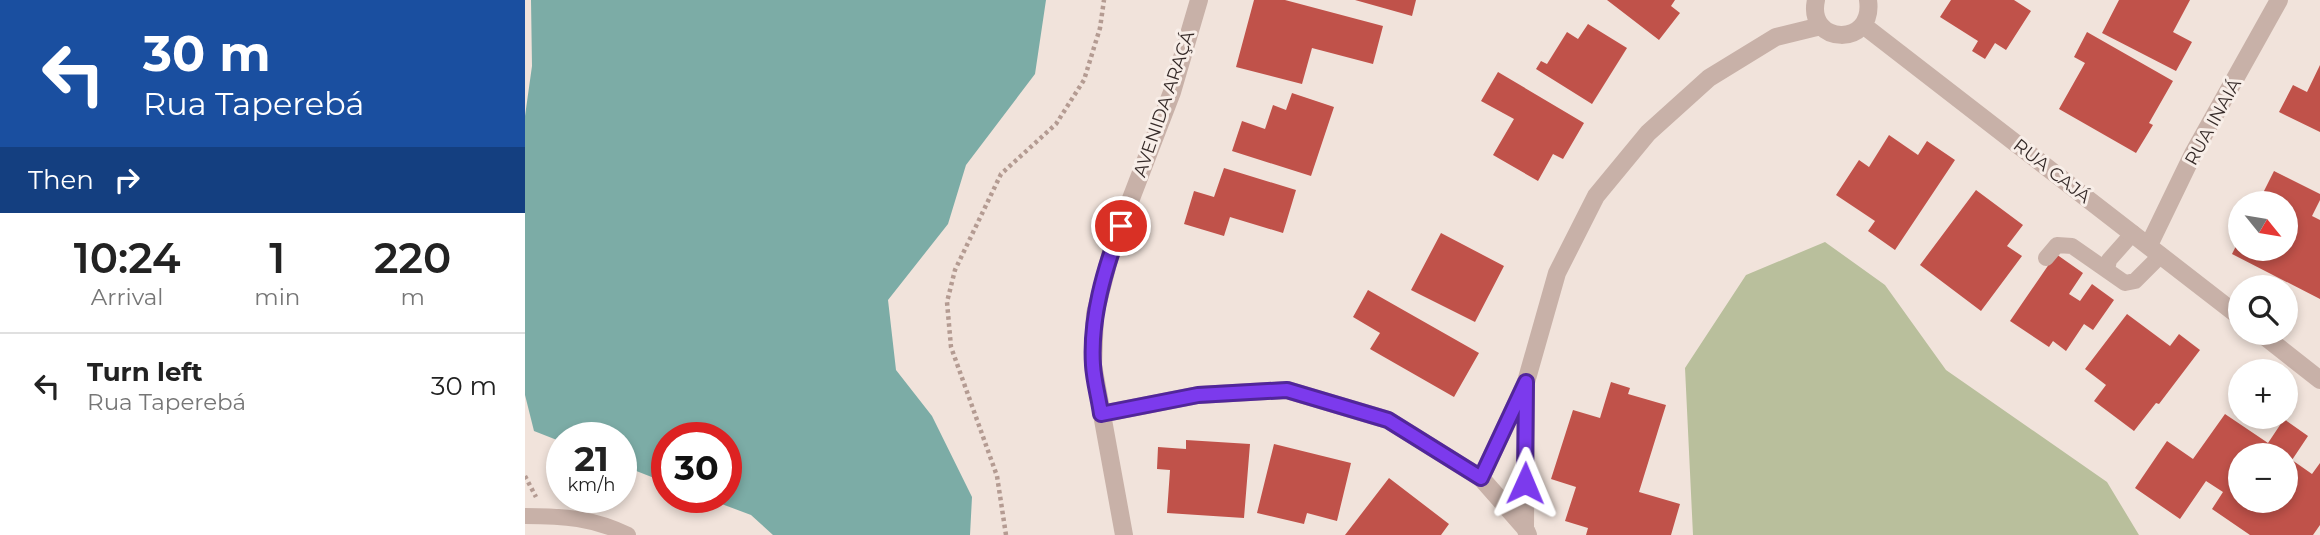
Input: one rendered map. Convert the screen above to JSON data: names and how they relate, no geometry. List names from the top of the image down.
{
  "streets": {
    "street": ["AVENIDA ARAÇÁ", "RUA INAIÁ", "RUA CAJÁ"]
  },
  "crossings": [
    ["RUA INAIÁ", "RUA CAJÁ"]
  ],
  "north": "bottom right",
  "page": {
    "turn": ["30 m", "Rua Taperebá"],
    "then": "Then",
    "map_buttons": ["+", "−"],
    "eta": [
      "10:24",
      "Arrival",
      "1",
      "min",
      "220",
      "m"
    ],
    "list": [
      {
        "name": "Turn left",
        "note": "Rua Taperebá",
        "value": "30 m"
      }
    ],
    "speed": "21 km/h",
    "limit": "30"
  }
}
